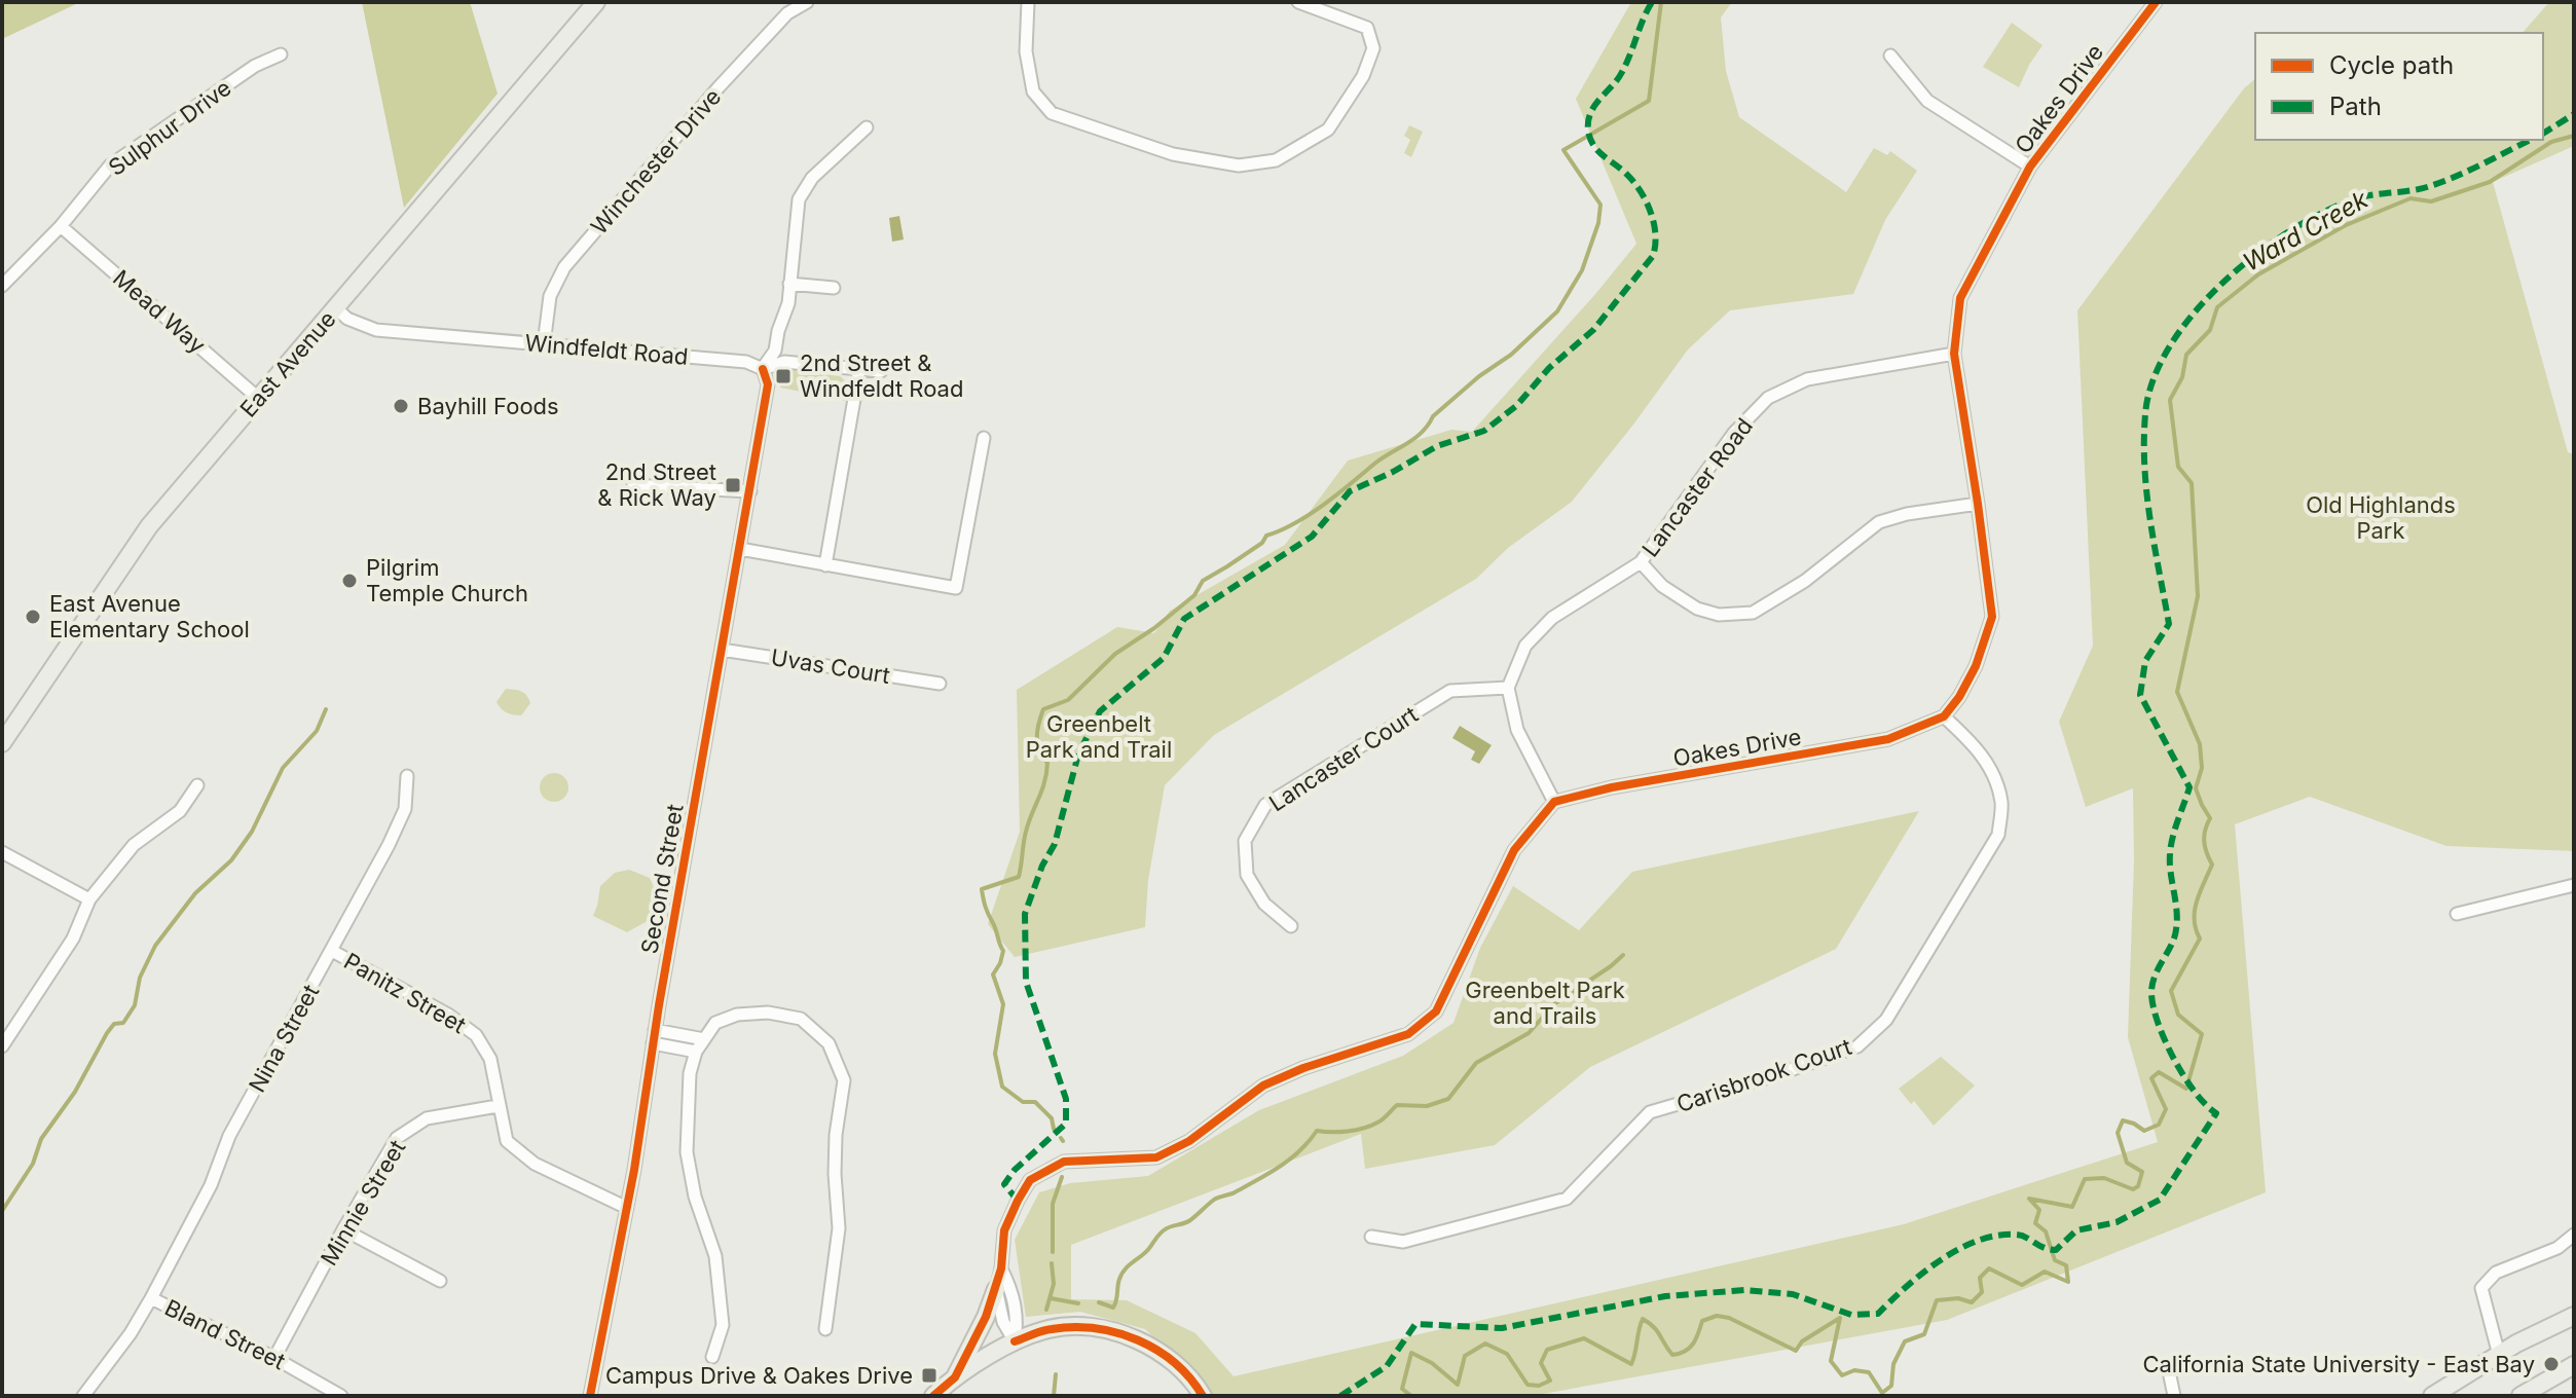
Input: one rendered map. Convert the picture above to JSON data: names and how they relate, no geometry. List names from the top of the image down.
{
  "streets": {
    "street": [
      "Oakes Drive",
      "Sulphur Drive",
      "Winchester Drive",
      "Mead Way",
      "Windfeldt Road",
      "East Avenue",
      "Lancaster Road",
      "Uvas Court",
      "Lancaster Court",
      "Second Street",
      "Panitz Street",
      "Nina Street",
      "Carisbrook Court",
      "Minnie Street",
      "Bland Street"
    ]
  },
  "crossings": [
    ["Oakes Drive", "Lancaster Road"],
    ["Oakes Drive", "Carisbrook Court"],
    ["Sulphur Drive", "Mead Way"],
    ["Winchester Drive", "Windfeldt Road"],
    ["Mead Way", "East Avenue"],
    ["Windfeldt Road", "East Avenue"],
    ["Windfeldt Road", "Second Street"],
    ["Lancaster Road", "Lancaster Court"],
    ["Uvas Court", "Second Street"],
    ["Second Street", "Panitz Street"],
    ["Panitz Street", "Nina Street"],
    ["Panitz Street", "Minnie Street"],
    ["Nina Street", "Bland Street"],
    ["Minnie Street", "Bland Street"]
  ],
  "water": ["Ward Creek"],
  "parks": ["Old Highlands Park", "Greenbelt Park and Trail", "Greenbelt Park and Trails"],
  "places": {
    "transit": ["2nd Street & Windfeldt Road", "2nd Street & Rick Way", "Campus Drive & Oakes Drive"],
    "other": [
      "Bayhill Foods",
      "Pilgrim Temple Church",
      "East Avenue Elementary School",
      "California State University - East Bay"
    ]
  },
  "legend": ["Cycle path", "Path"]
}
